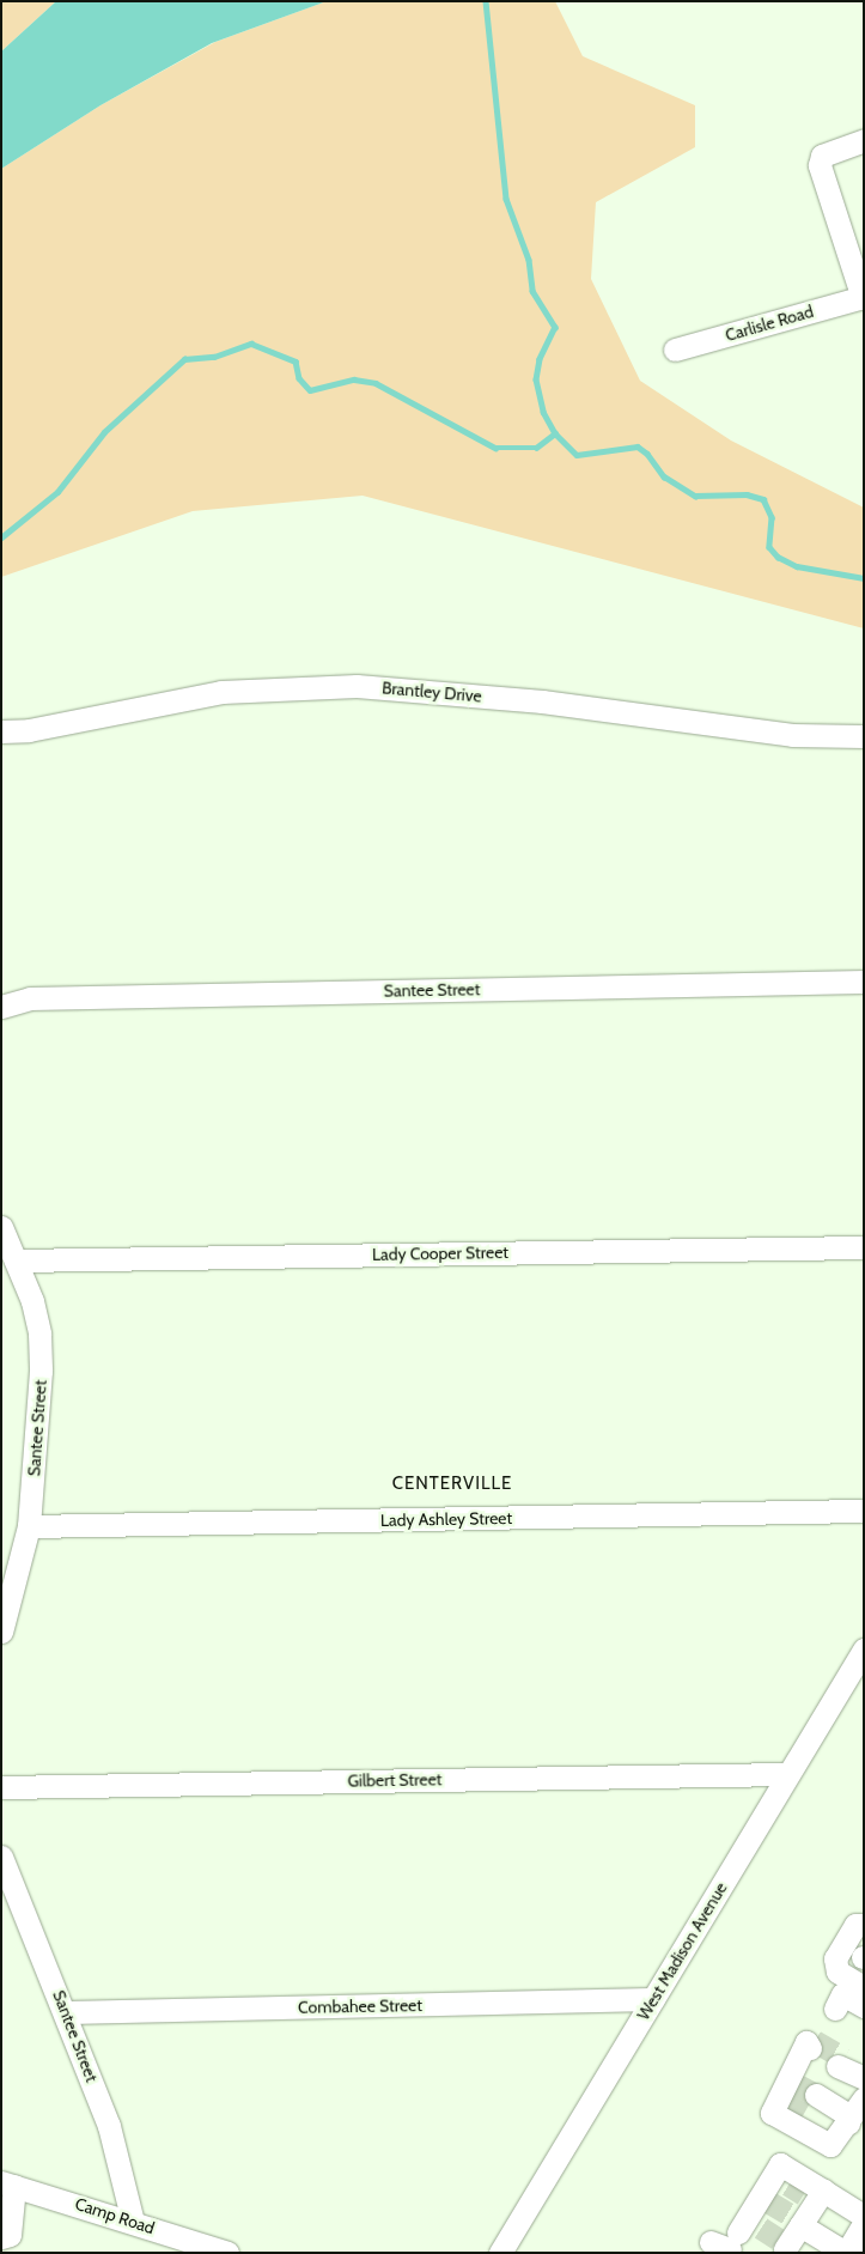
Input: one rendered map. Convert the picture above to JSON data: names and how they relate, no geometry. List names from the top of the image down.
{
  "streets": {
    "street": [
      "Carlisle Road",
      "Brantley Drive",
      "Santee Street",
      "Lady Cooper Street",
      "Lady Ashley Street",
      "Gilbert Street",
      "West Madison Avenue",
      "Combahee Street",
      "Camp Road"
    ]
  },
  "crossings": [
    ["Santee Street", "Lady Cooper Street"],
    ["Santee Street", "Lady Ashley Street"],
    ["Santee Street", "Combahee Street"],
    ["Santee Street", "Camp Road"],
    ["Gilbert Street", "West Madison Avenue"],
    ["West Madison Avenue", "Combahee Street"]
  ],
  "districts": ["CENTERVILLE"]
}
